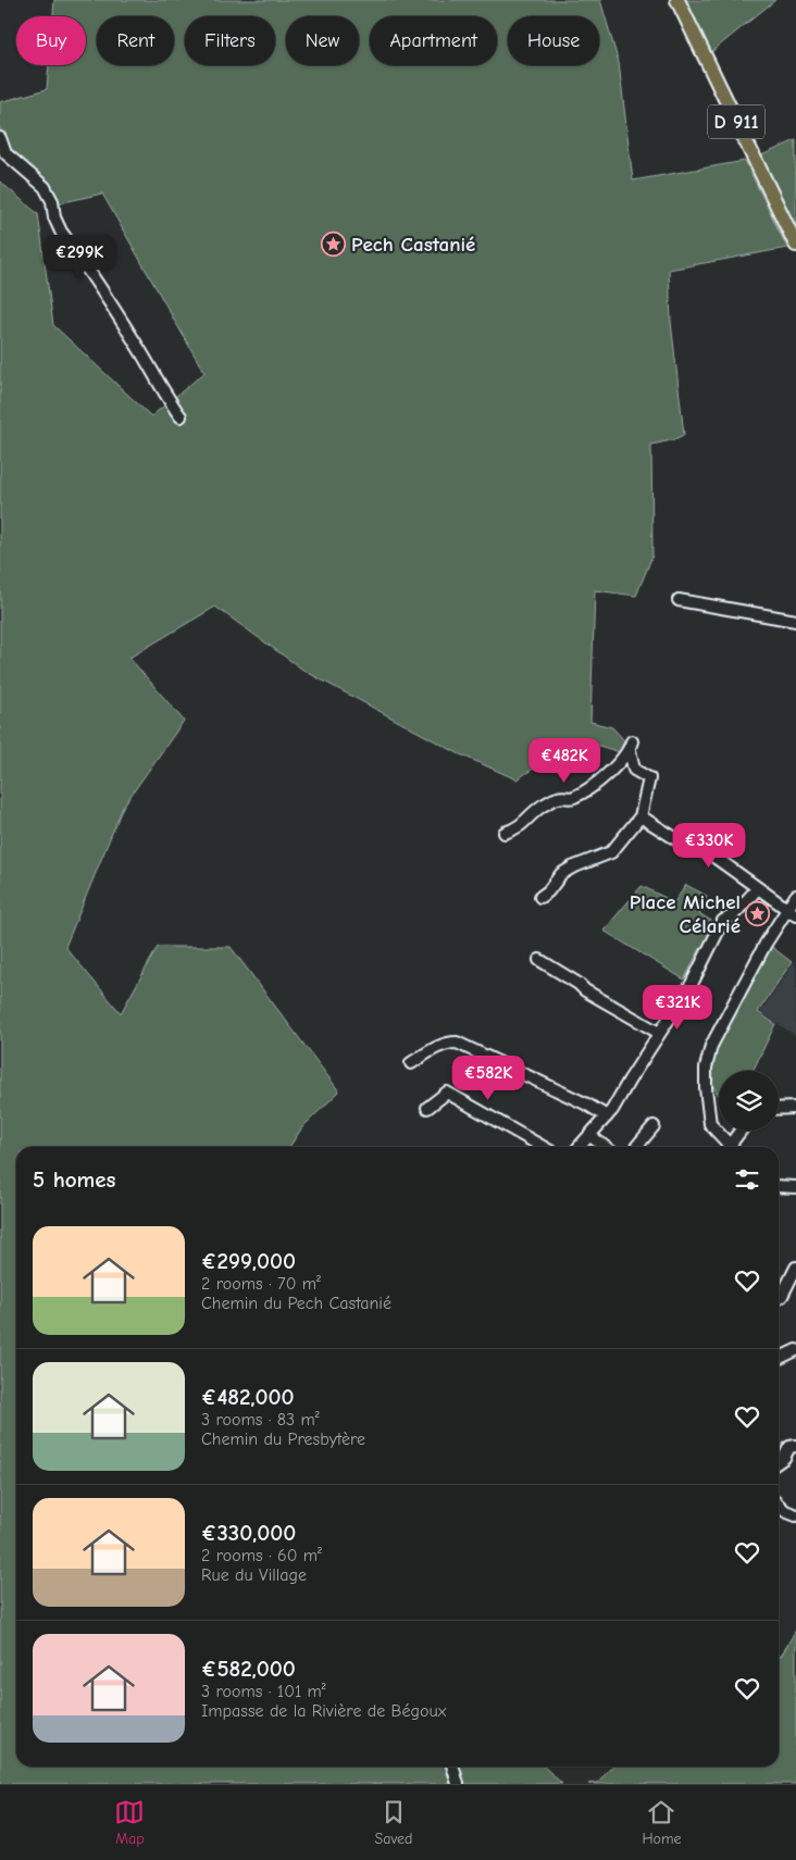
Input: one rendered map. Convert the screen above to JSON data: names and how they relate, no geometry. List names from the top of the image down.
{
  "streets": {
    "main road": ["D 911"]
  },
  "places": {
    "place": ["Pech Castanié", "Place Michel Célarié"]
  },
  "page": {
    "chip": [
      "Buy",
      "Rent",
      "Filters",
      "New",
      "Apartment",
      "House"
    ],
    "price": [
      "€299K",
      "€482K",
      "€330K",
      "€321K",
      "€582K"
    ],
    "heading": "5 homes",
    "list": [
      {
        "name": "€299,000",
        "note": "2 rooms · 70 m² · Chemin du Pech Castanié"
      },
      {
        "name": "€482,000",
        "note": "3 rooms · 83 m² · Chemin du Presbytère"
      },
      {
        "name": "€330,000",
        "note": "2 rooms · 60 m² · Rue du Village"
      },
      {
        "name": "€582,000",
        "note": "3 rooms · 101 m² · Impasse de la Rivière de Bégoux"
      }
    ],
    "tabs": ["Map", "Saved", "Home"]
  }
}
